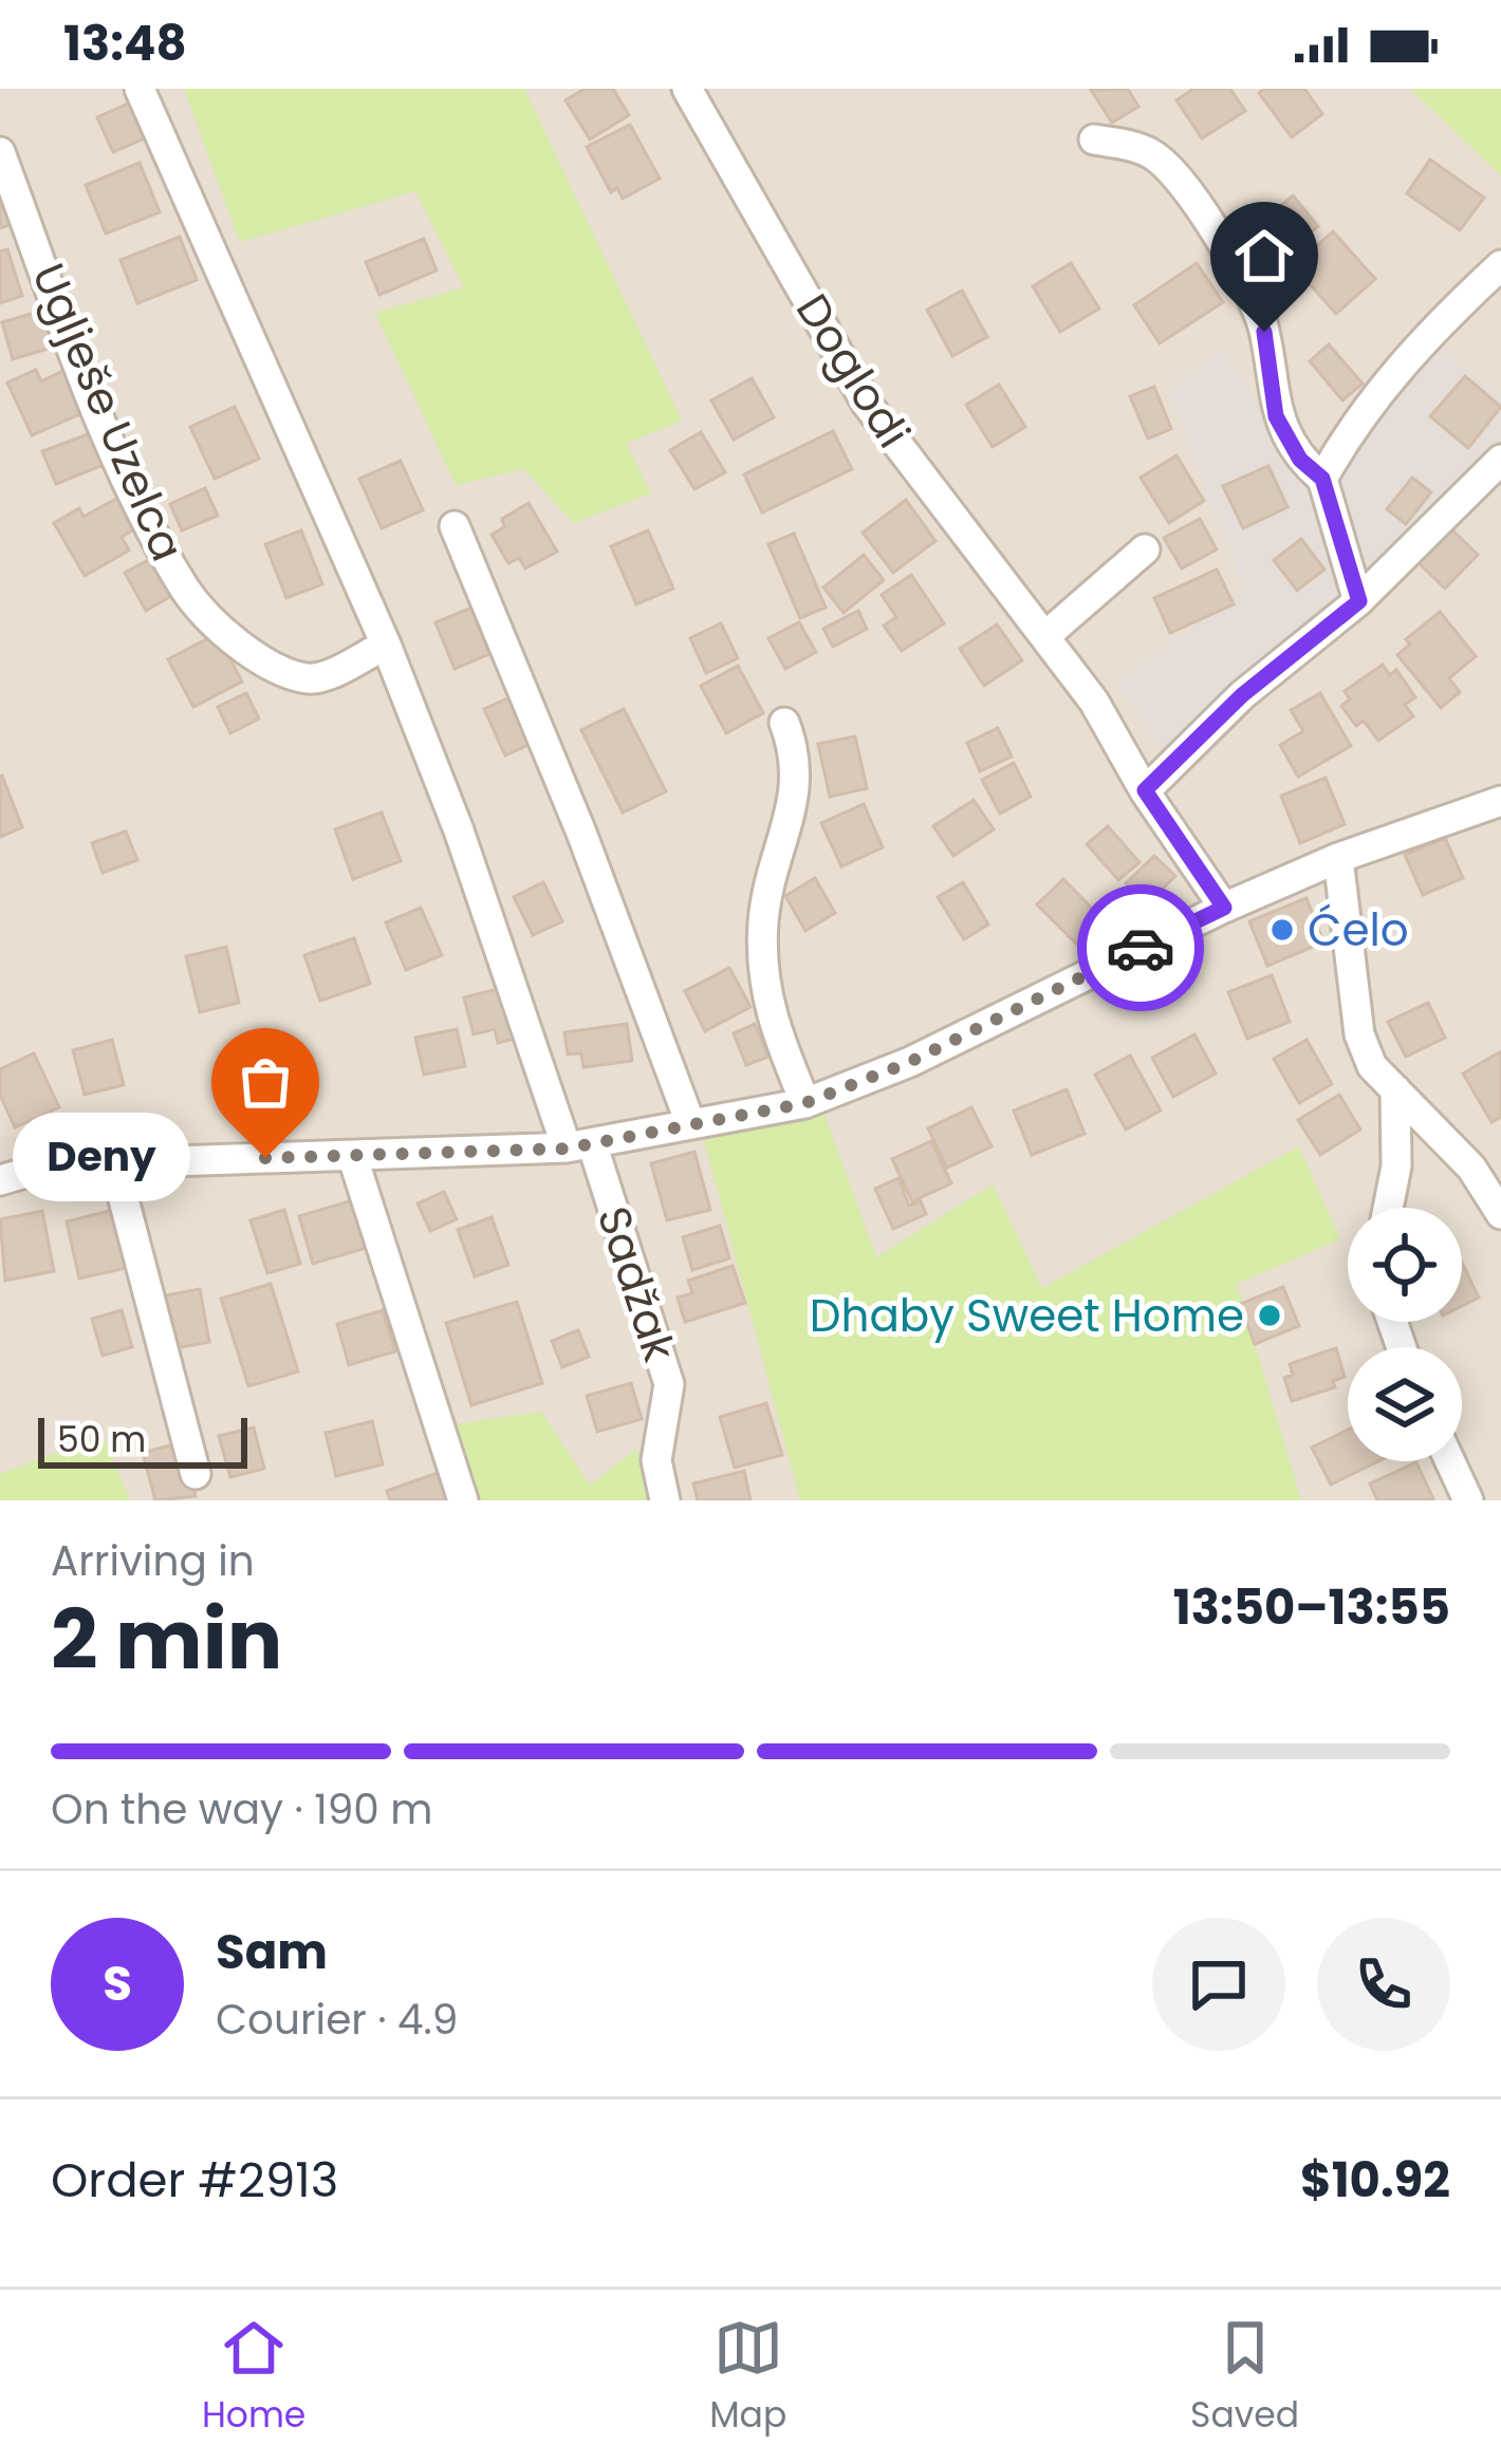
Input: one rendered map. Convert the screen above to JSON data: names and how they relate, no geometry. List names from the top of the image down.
{
  "streets": {
    "street": ["Doglodi", "Uglješe Uzelca", "Sadžak"]
  },
  "places": ["Ćelo", "Deny", "Dhaby Sweet Home"],
  "scale_bar": "50 m",
  "page": {
    "status": "13:48",
    "bubble": "Deny",
    "scale": "50 m",
    "heading": ["2 min", "Arriving in", "13:50–13:55"],
    "panel": [
      "Sam",
      "Courier · 4.9",
      "Order #2913",
      "$10.92"
    ],
    "bar": "On the way · 190 m",
    "round": "S",
    "tabs": ["Home", "Map", "Saved"]
  }
}
